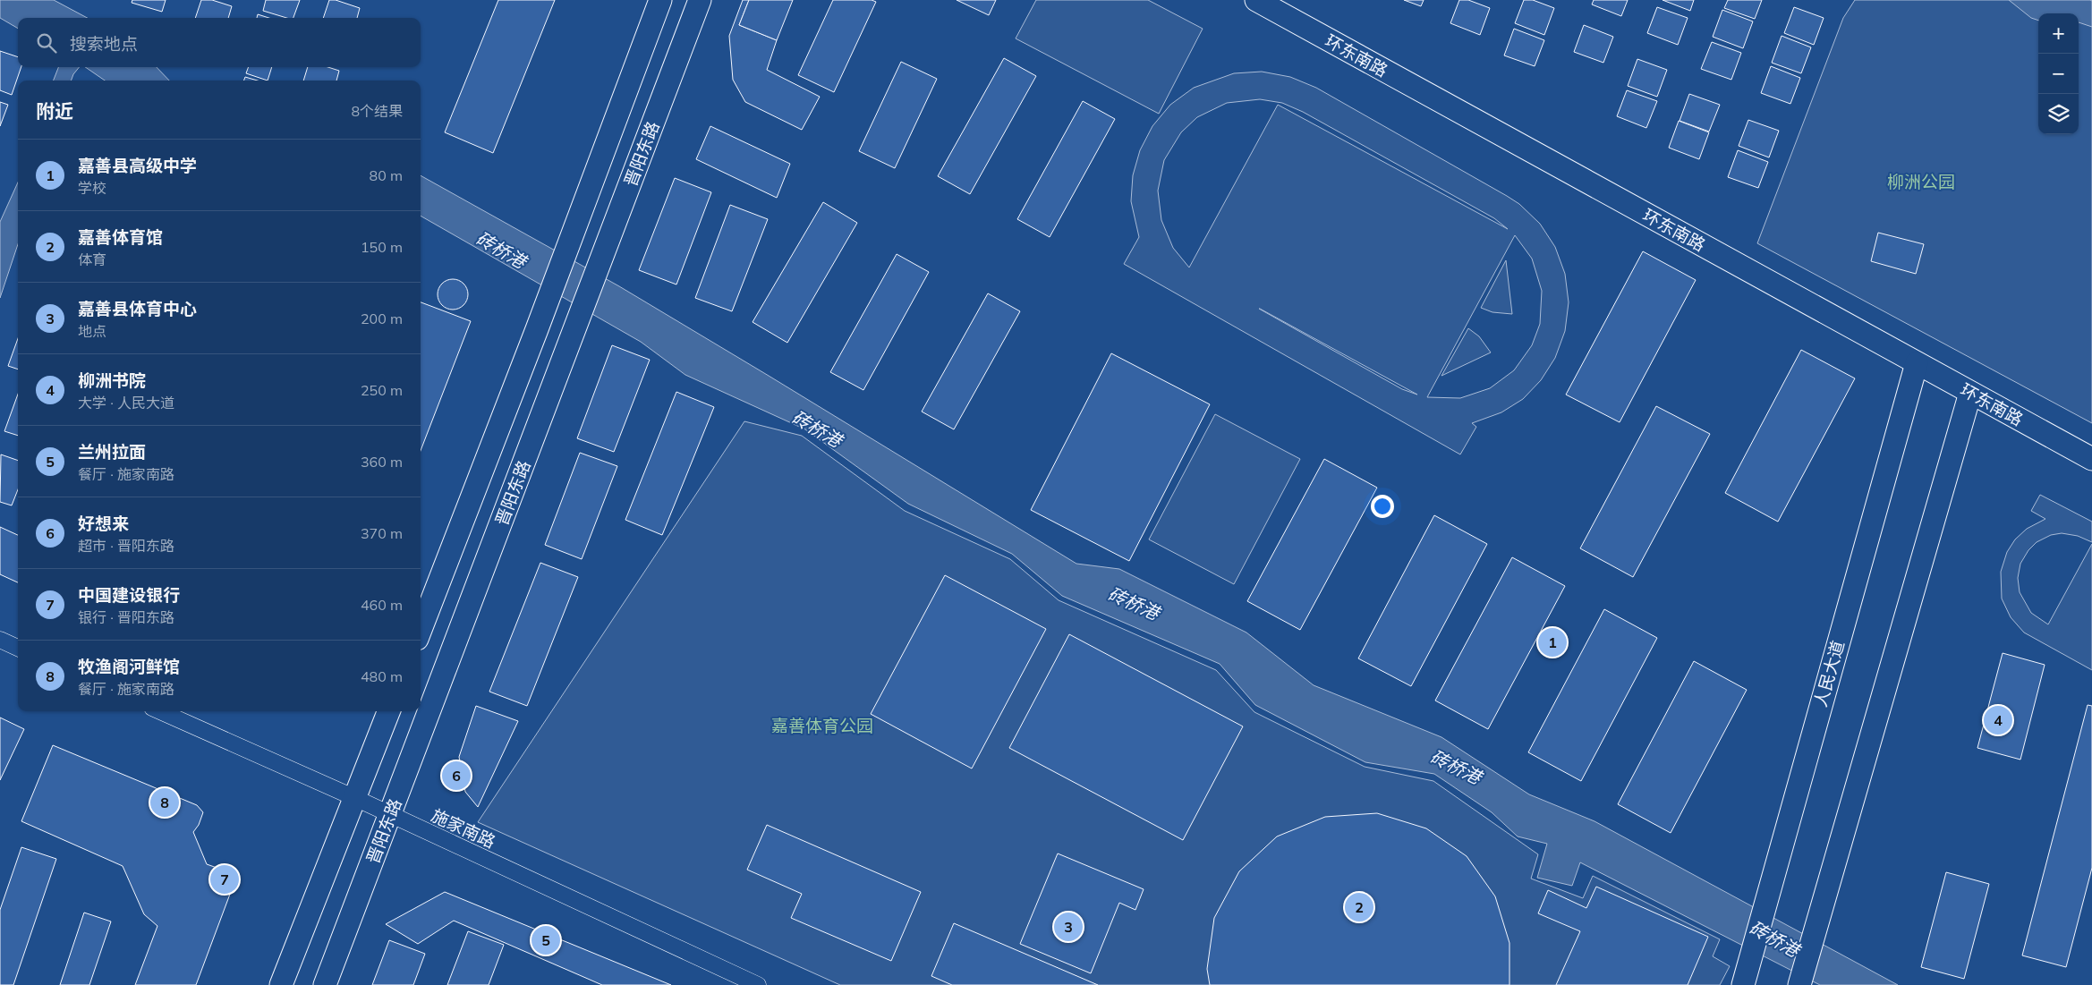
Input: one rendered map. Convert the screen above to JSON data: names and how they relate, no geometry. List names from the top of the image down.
{
  "streets": {
    "main road": ["环东南路", "晋阳东路", "人民大道"],
    "street": ["施家南路"]
  },
  "crossings": [
    ["环东南路", "人民大道"],
    ["晋阳东路", "施家南路"]
  ],
  "water": ["砖桥港"],
  "parks": ["柳洲公园", "嘉善体育公园"],
  "page": {
    "map_buttons": ["+", "−"],
    "search": "搜索地点",
    "heading": ["附近", "8个结果"],
    "list": [
      {
        "mark": "1",
        "name": "嘉善县高级中学",
        "note": "学校",
        "value": "80 m"
      },
      {
        "mark": "2",
        "name": "嘉善体育馆",
        "note": "体育",
        "value": "150 m"
      },
      {
        "mark": "3",
        "name": "嘉善县体育中心",
        "note": "地点",
        "value": "200 m"
      },
      {
        "mark": "4",
        "name": "柳洲书院",
        "note": "大学 · 人民大道",
        "value": "250 m"
      },
      {
        "mark": "5",
        "name": "兰州拉面",
        "note": "餐厅 · 施家南路",
        "value": "360 m"
      },
      {
        "mark": "6",
        "name": "好想来",
        "note": "超市 · 晋阳东路",
        "value": "370 m"
      },
      {
        "mark": "7",
        "name": "中国建设银行",
        "note": "银行 · 晋阳东路",
        "value": "460 m"
      },
      {
        "mark": "8",
        "name": "牧渔阁河鲜馆",
        "note": "餐厅 · 施家南路",
        "value": "480 m"
      }
    ],
    "pins": [
      "1",
      "4",
      "6",
      "8",
      "7",
      "2",
      "3",
      "5"
    ]
  }
}
